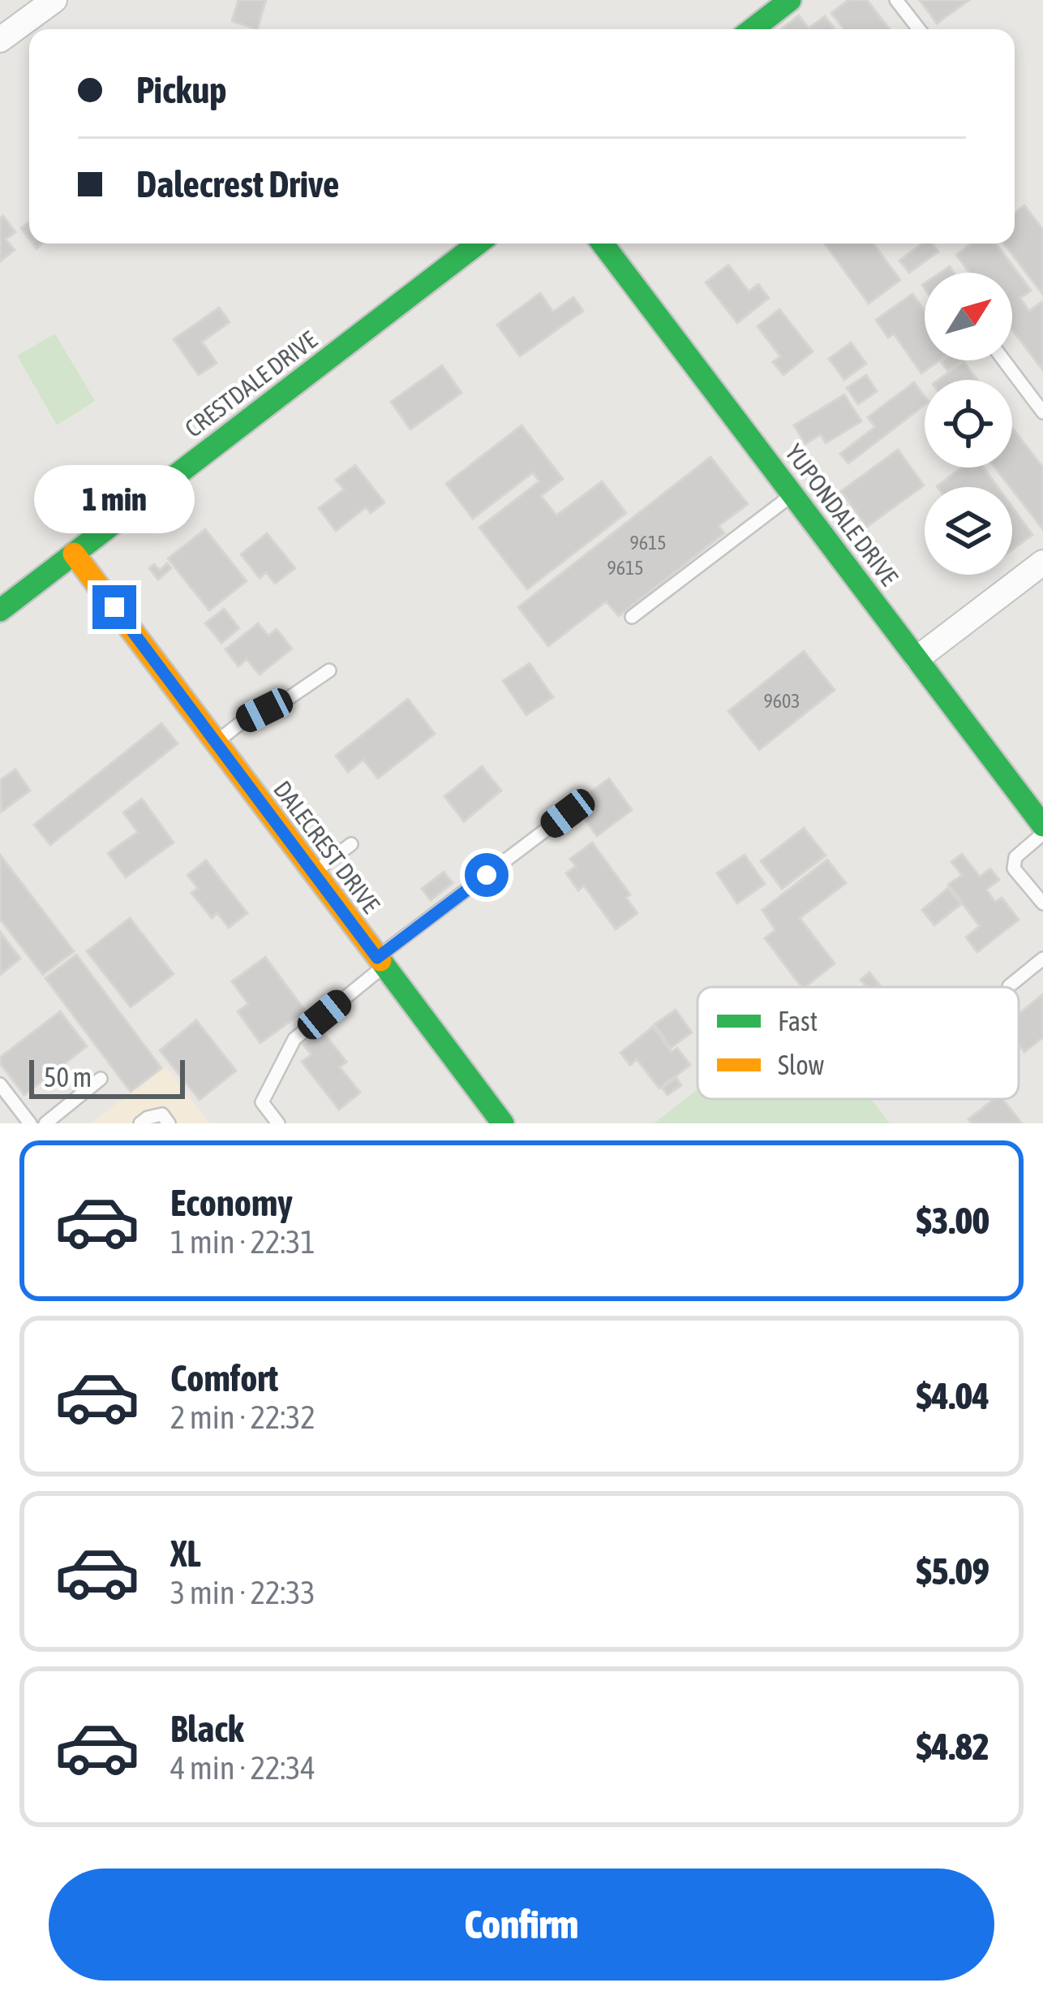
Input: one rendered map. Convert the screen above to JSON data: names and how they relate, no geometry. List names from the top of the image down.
{
  "streets": {
    "street": ["CRESTDALE DRIVE", "YUPONDALE DRIVE", "DALECREST DRIVE"]
  },
  "crossings": [
    ["CRESTDALE DRIVE", "DALECREST DRIVE"]
  ],
  "house_numbers": ["9615", "9615", "9603"],
  "legend": ["Fast", "Slow"],
  "scale_bar": "50 m",
  "north": "top right",
  "page": {
    "banner": ["Pickup", "Dalecrest Drive"],
    "bubble": "1 min",
    "scale": "50 m",
    "list": [
      {
        "name": "Economy",
        "note": "1 min · 22:31",
        "value": "$3.00"
      },
      {
        "name": "Comfort",
        "note": "2 min · 22:32",
        "value": "$4.04"
      },
      {
        "name": "XL",
        "note": "3 min · 22:33",
        "value": "$5.09"
      },
      {
        "name": "Black",
        "note": "4 min · 22:34",
        "value": "$4.82"
      }
    ],
    "buttons": "Confirm"
  }
}
